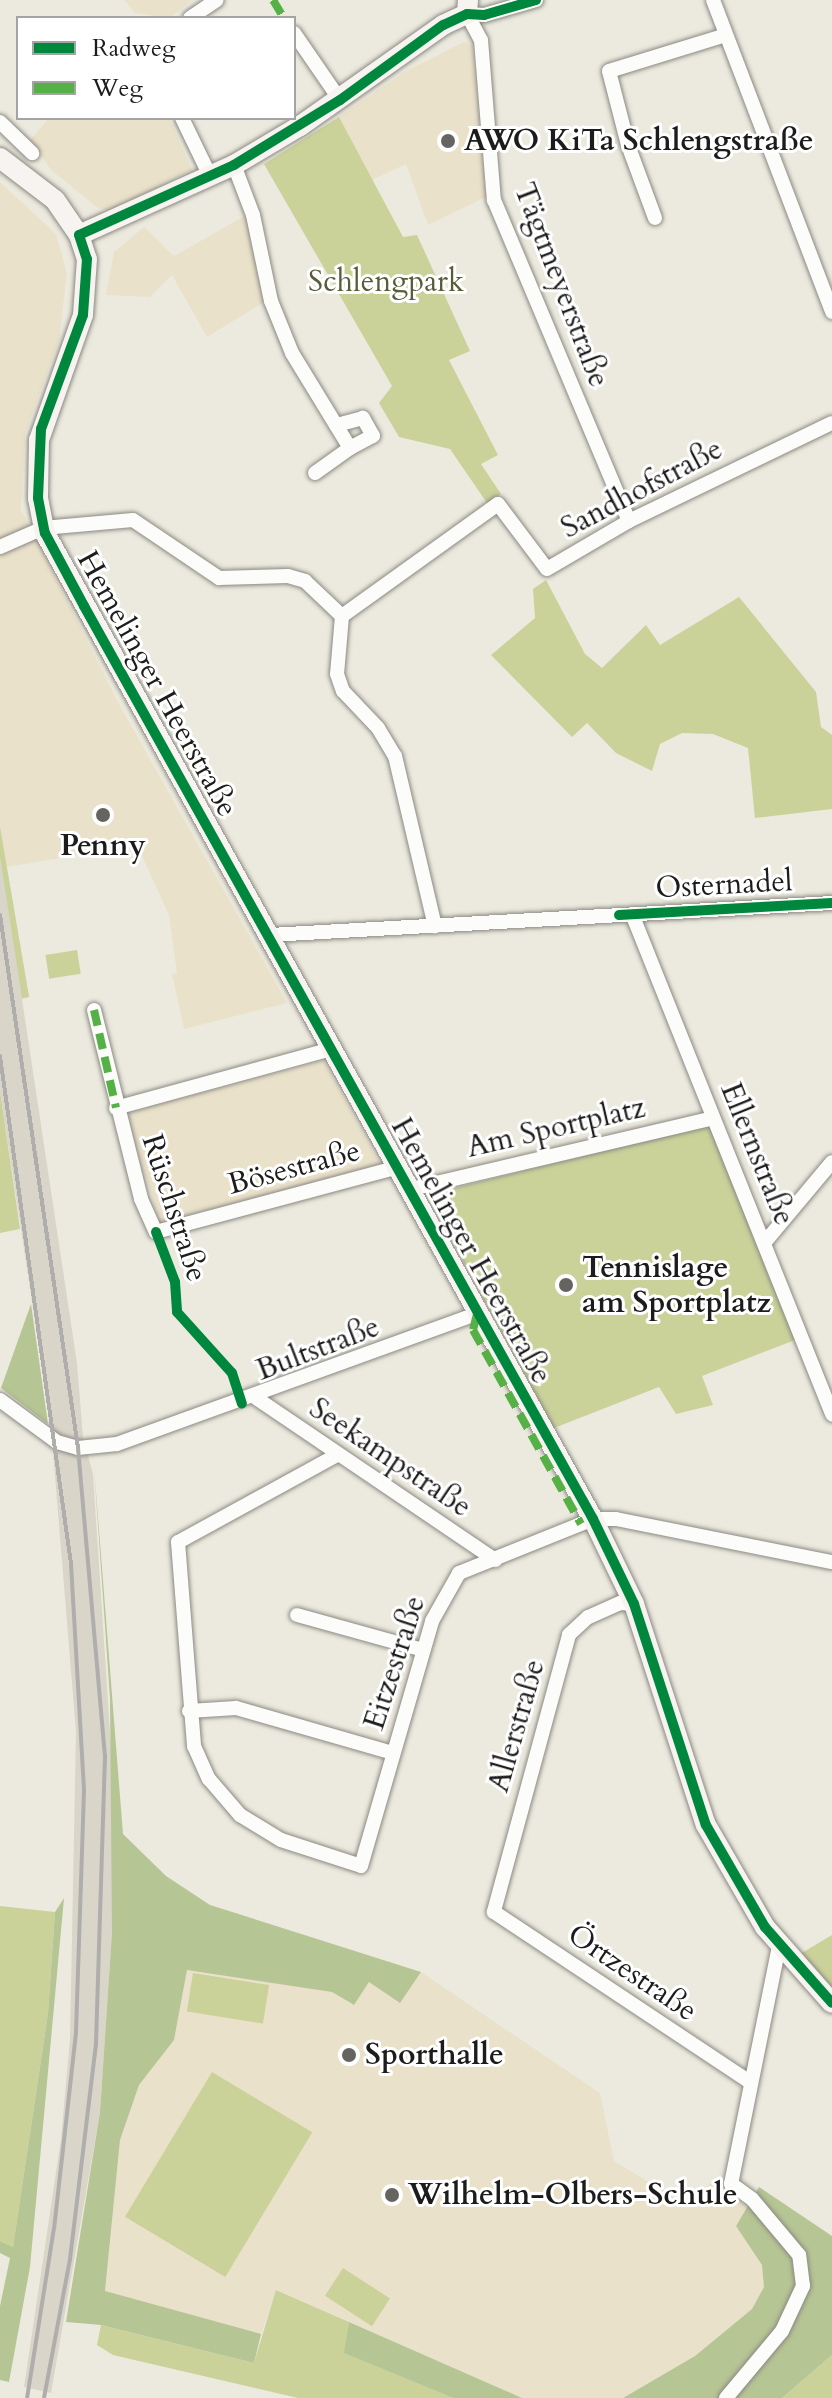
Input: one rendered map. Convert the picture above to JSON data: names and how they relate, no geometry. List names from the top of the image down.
{
  "streets": {
    "main road": ["Hemelinger Heerstraße"],
    "street": [
      "Tägtmeyerstraße",
      "Sandhofstraße",
      "Osternadel",
      "Am Sportplatz",
      "Ellernstraße",
      "Bösestraße",
      "Rüschstraße",
      "Bultstraße",
      "Seekampstraße",
      "Eitzestraße",
      "Allerstraße",
      "Örtzestraße"
    ]
  },
  "crossings": [
    ["Tägtmeyerstraße", "Sandhofstraße"],
    ["Hemelinger Heerstraße", "Osternadel"],
    ["Hemelinger Heerstraße", "Am Sportplatz"],
    ["Hemelinger Heerstraße", "Bösestraße"],
    ["Hemelinger Heerstraße", "Bultstraße"],
    ["Hemelinger Heerstraße", "Eitzestraße"],
    ["Hemelinger Heerstraße", "Allerstraße"],
    ["Osternadel", "Ellernstraße"],
    ["Am Sportplatz", "Ellernstraße"],
    ["Bösestraße", "Rüschstraße"],
    ["Bultstraße", "Seekampstraße"],
    ["Seekampstraße", "Eitzestraße"],
    ["Allerstraße", "Örtzestraße"]
  ],
  "parks": ["Schlengpark"],
  "places": [
    "AWO KiTa Schlengstraße",
    "Penny",
    "Tennislage am Sportplatz",
    "Sporthalle",
    "Wilhelm-Olbers-Schule"
  ],
  "legend": ["Radweg", "Weg"]
}
